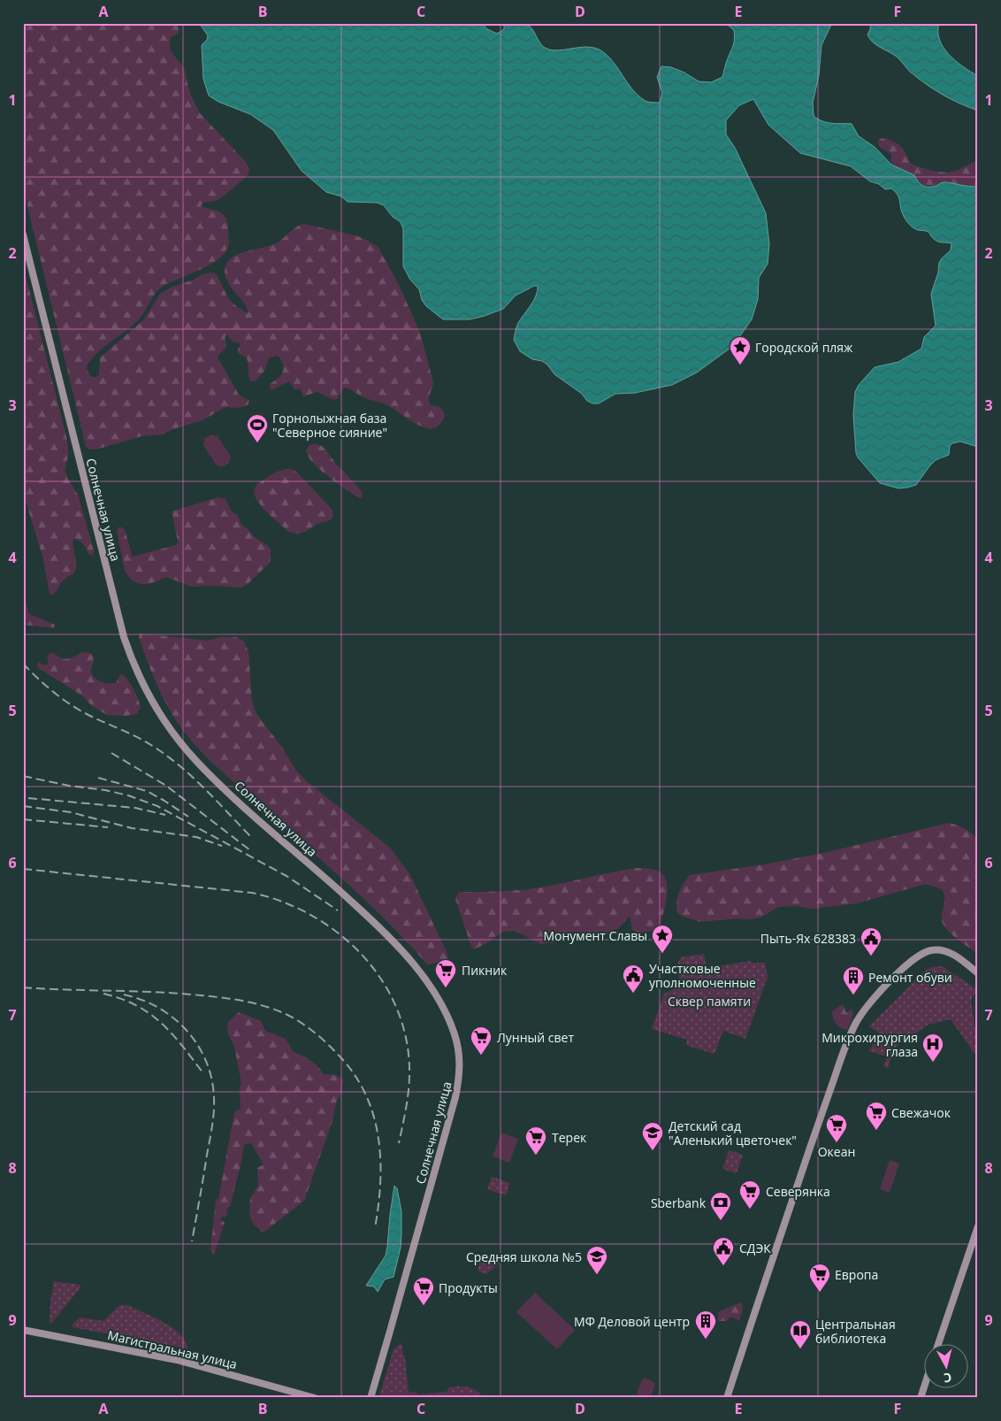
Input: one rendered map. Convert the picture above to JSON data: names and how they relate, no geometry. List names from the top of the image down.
{
  "streets": {
    "street": ["Солнечная улица", "Магистральная улица"]
  },
  "parks": ["Сквер памяти"],
  "places": {
    "place": ["Городской пляж", "Монумент Славы"],
    "sports": ["Горнолыжная база \"Северное сияние\""],
    "public building": ["Пыть-Ях 628383", "Участковые уполномоченные", "СДЭК"],
    "supermarket": [
      "Пикник",
      "Лунный свет",
      "Свежачок",
      "Океан",
      "Терек",
      "Северянка",
      "Европа",
      "Продукты"
    ],
    "building": ["Ремонт обуви", "МФ Деловой центр"],
    "hospital": ["Микрохирургия глаза"],
    "school or university": ["Детский сад \"Аленький цветочек\"", "Средняя школа №5"],
    "bank": ["Sberbank"],
    "library": ["Центральная библиотека"]
  },
  "north": "bottom",
  "grid": {
    "columns": [
      "A",
      "B",
      "C",
      "D",
      "E",
      "F"
    ],
    "rows": [
      "1",
      "2",
      "3",
      "4",
      "5",
      "6",
      "7",
      "8",
      "9"
    ]
  }
}
